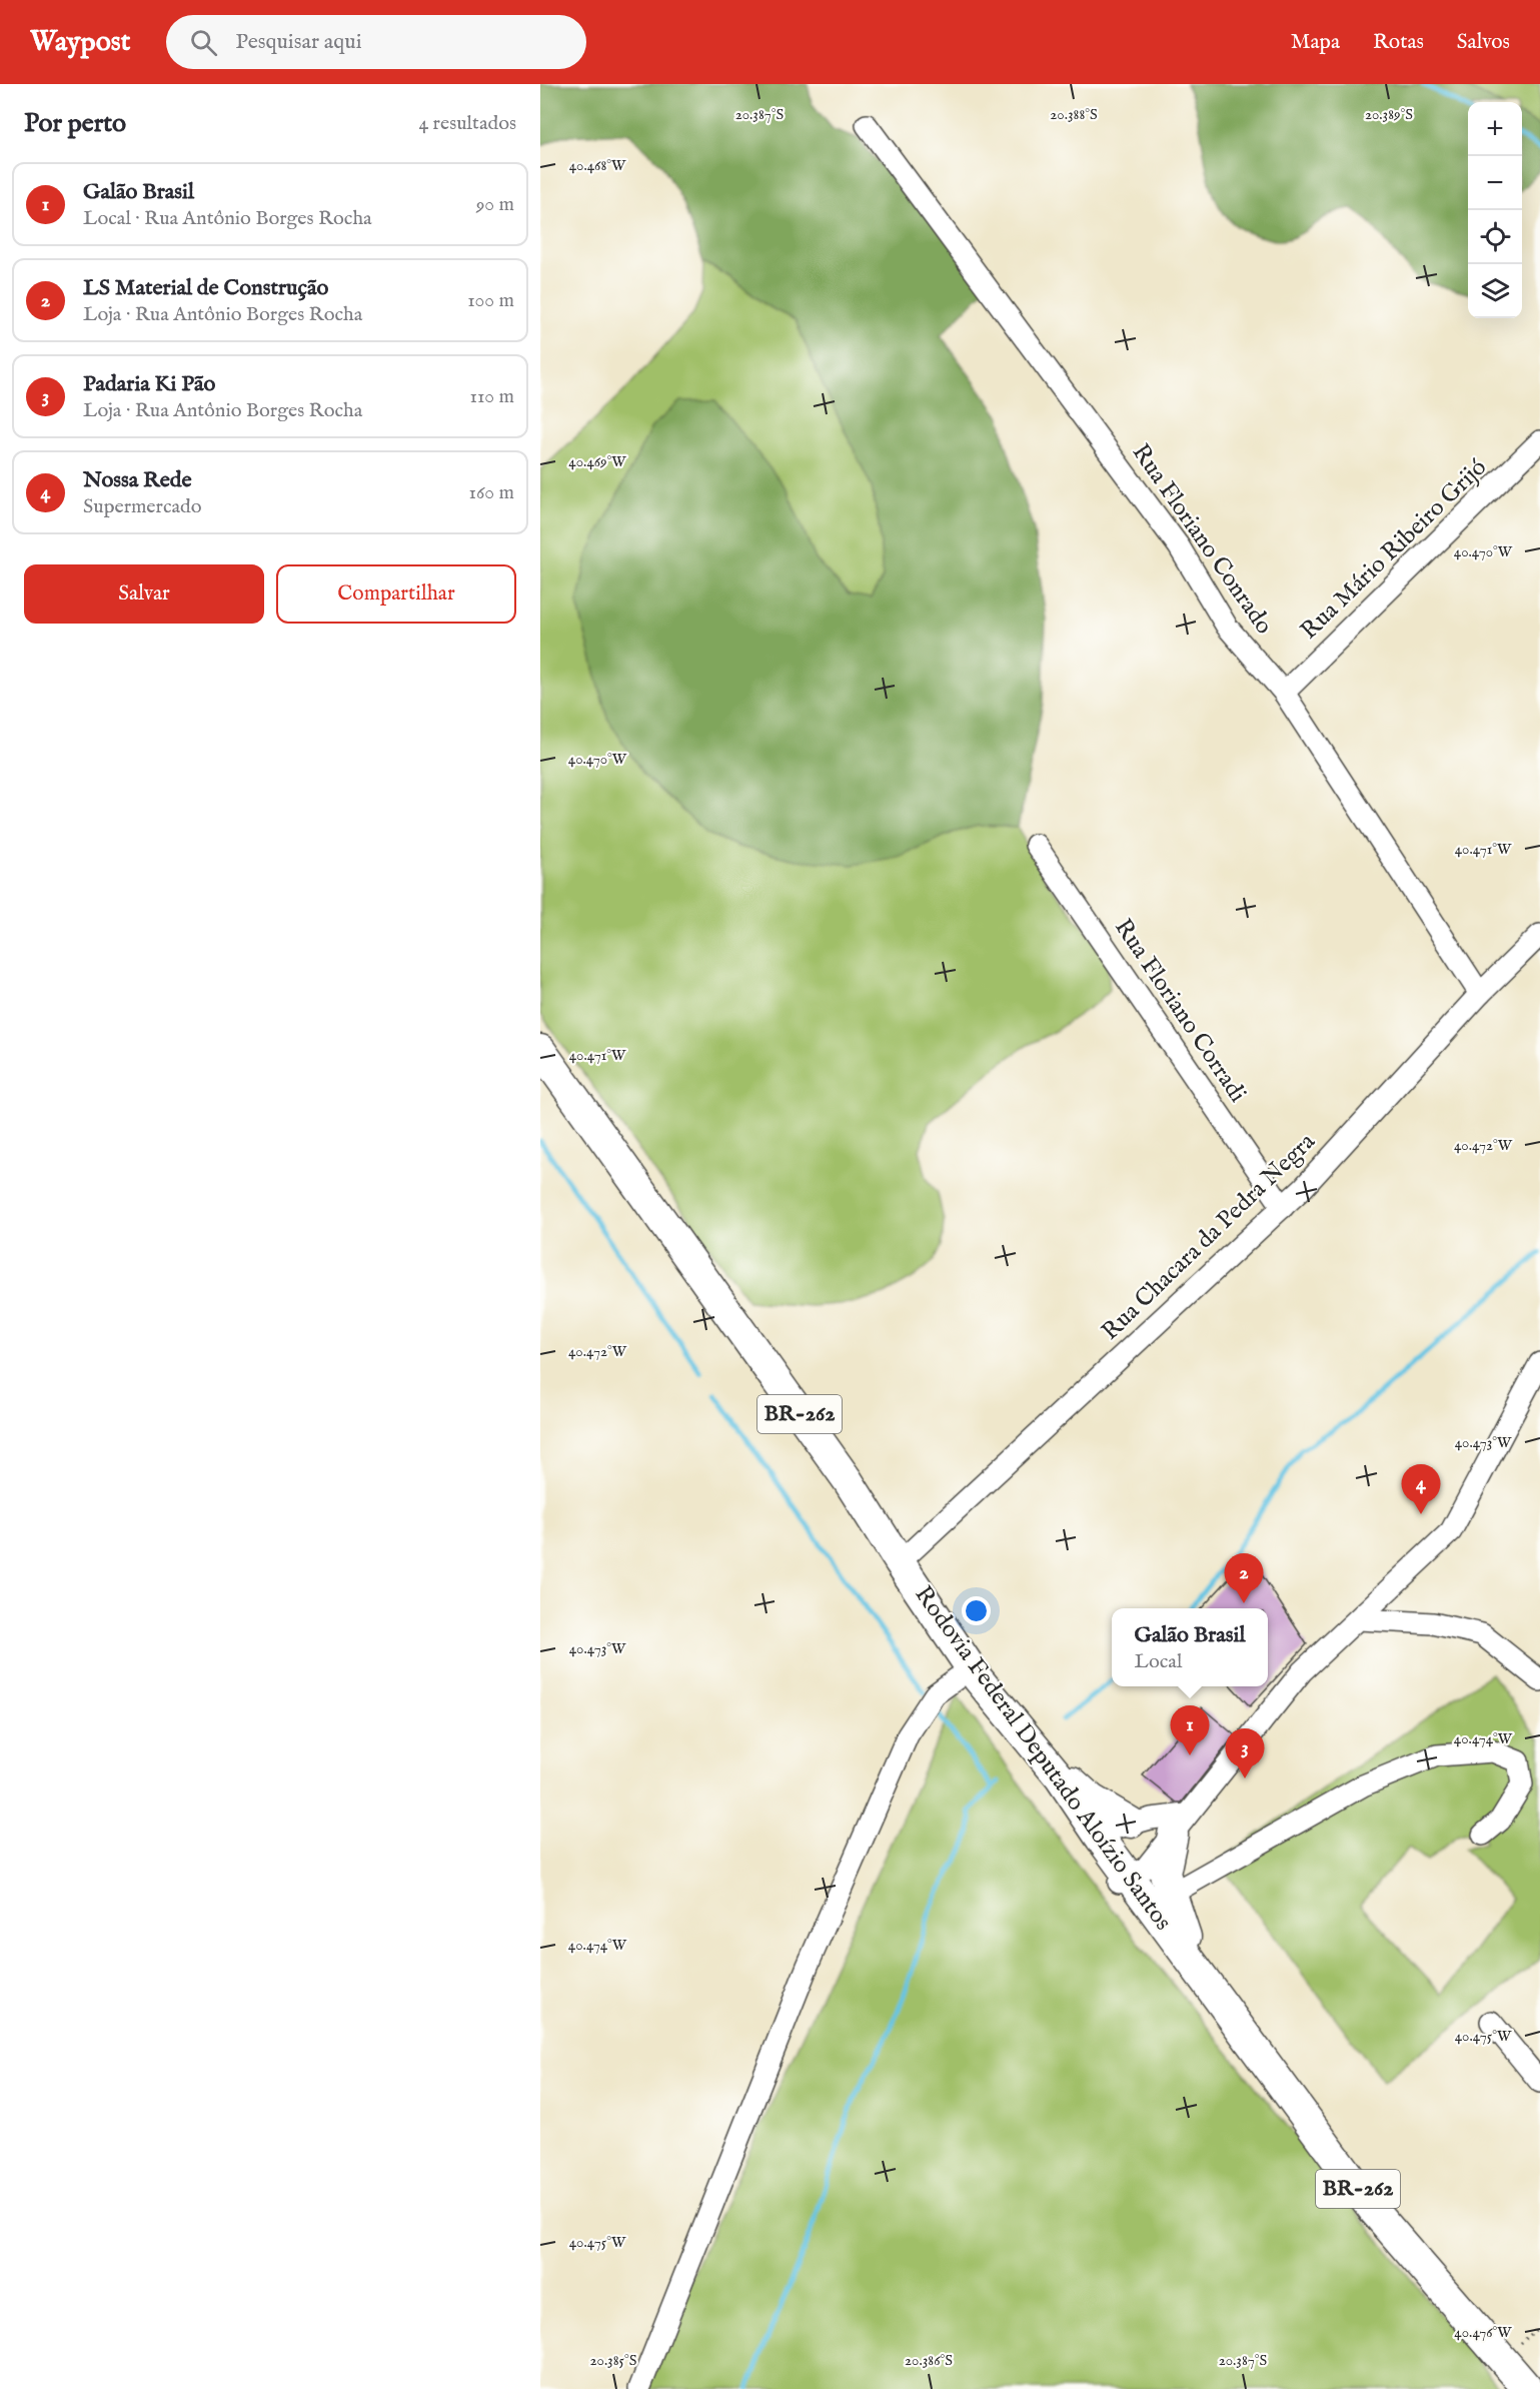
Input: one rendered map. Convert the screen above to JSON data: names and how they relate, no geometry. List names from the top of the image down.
{
  "streets": {
    "highway": ["BR-262", "Rodovia Federal Deputado Aloízio Santos"],
    "street": [
      "Rua Floriano Conrado",
      "Rua Mário Ribeiro Grijó",
      "Rua Floriano Corradi",
      "Rua Chacara da Pedra Negra"
    ]
  },
  "crossings": [
    ["Rua Floriano Conrado", "Rua Mário Ribeiro Grijó"],
    ["Rua Floriano Conrado", "Rua Chacara da Pedra Negra"],
    ["Rua Floriano Corradi", "Rua Chacara da Pedra Negra"],
    ["Rua Chacara da Pedra Negra", "Rodovia Federal Deputado Aloízio Santos"]
  ],
  "page": {
    "header": "Waypost",
    "search": "Pesquisar aqui",
    "nav": ["Mapa", "Rotas", "Salvos"],
    "heading": ["Por perto", "4 resultados"],
    "map_buttons": ["+", "−"],
    "list": [
      {
        "mark": "1",
        "name": "Galão Brasil",
        "note": "Local · Rua Antônio Borges Rocha",
        "value": "90 m"
      },
      {
        "mark": "2",
        "name": "LS Material de Construção",
        "note": "Loja · Rua Antônio Borges Rocha",
        "value": "100 m"
      },
      {
        "mark": "3",
        "name": "Padaria Ki Pão",
        "note": "Loja · Rua Antônio Borges Rocha",
        "value": "110 m"
      },
      {
        "mark": "4",
        "name": "Nossa Rede",
        "note": "Supermercado",
        "value": "160 m"
      }
    ],
    "buttons": ["Salvar", "Compartilhar"],
    "pins": [
      "4",
      "2",
      "1",
      "3"
    ],
    "popup": ["Galão Brasil", "Local"]
  },
  "coordinates": [
    "20.387°S",
    "20.388°S",
    "20.389°S",
    "40.468°W",
    "40.469°W",
    "40.470°W",
    "40.471°W",
    "40.472°W",
    "40.473°W",
    "40.474°W",
    "40.475°W",
    "40.476°W",
    "20.385°S",
    "20.386°S"
  ]
}
